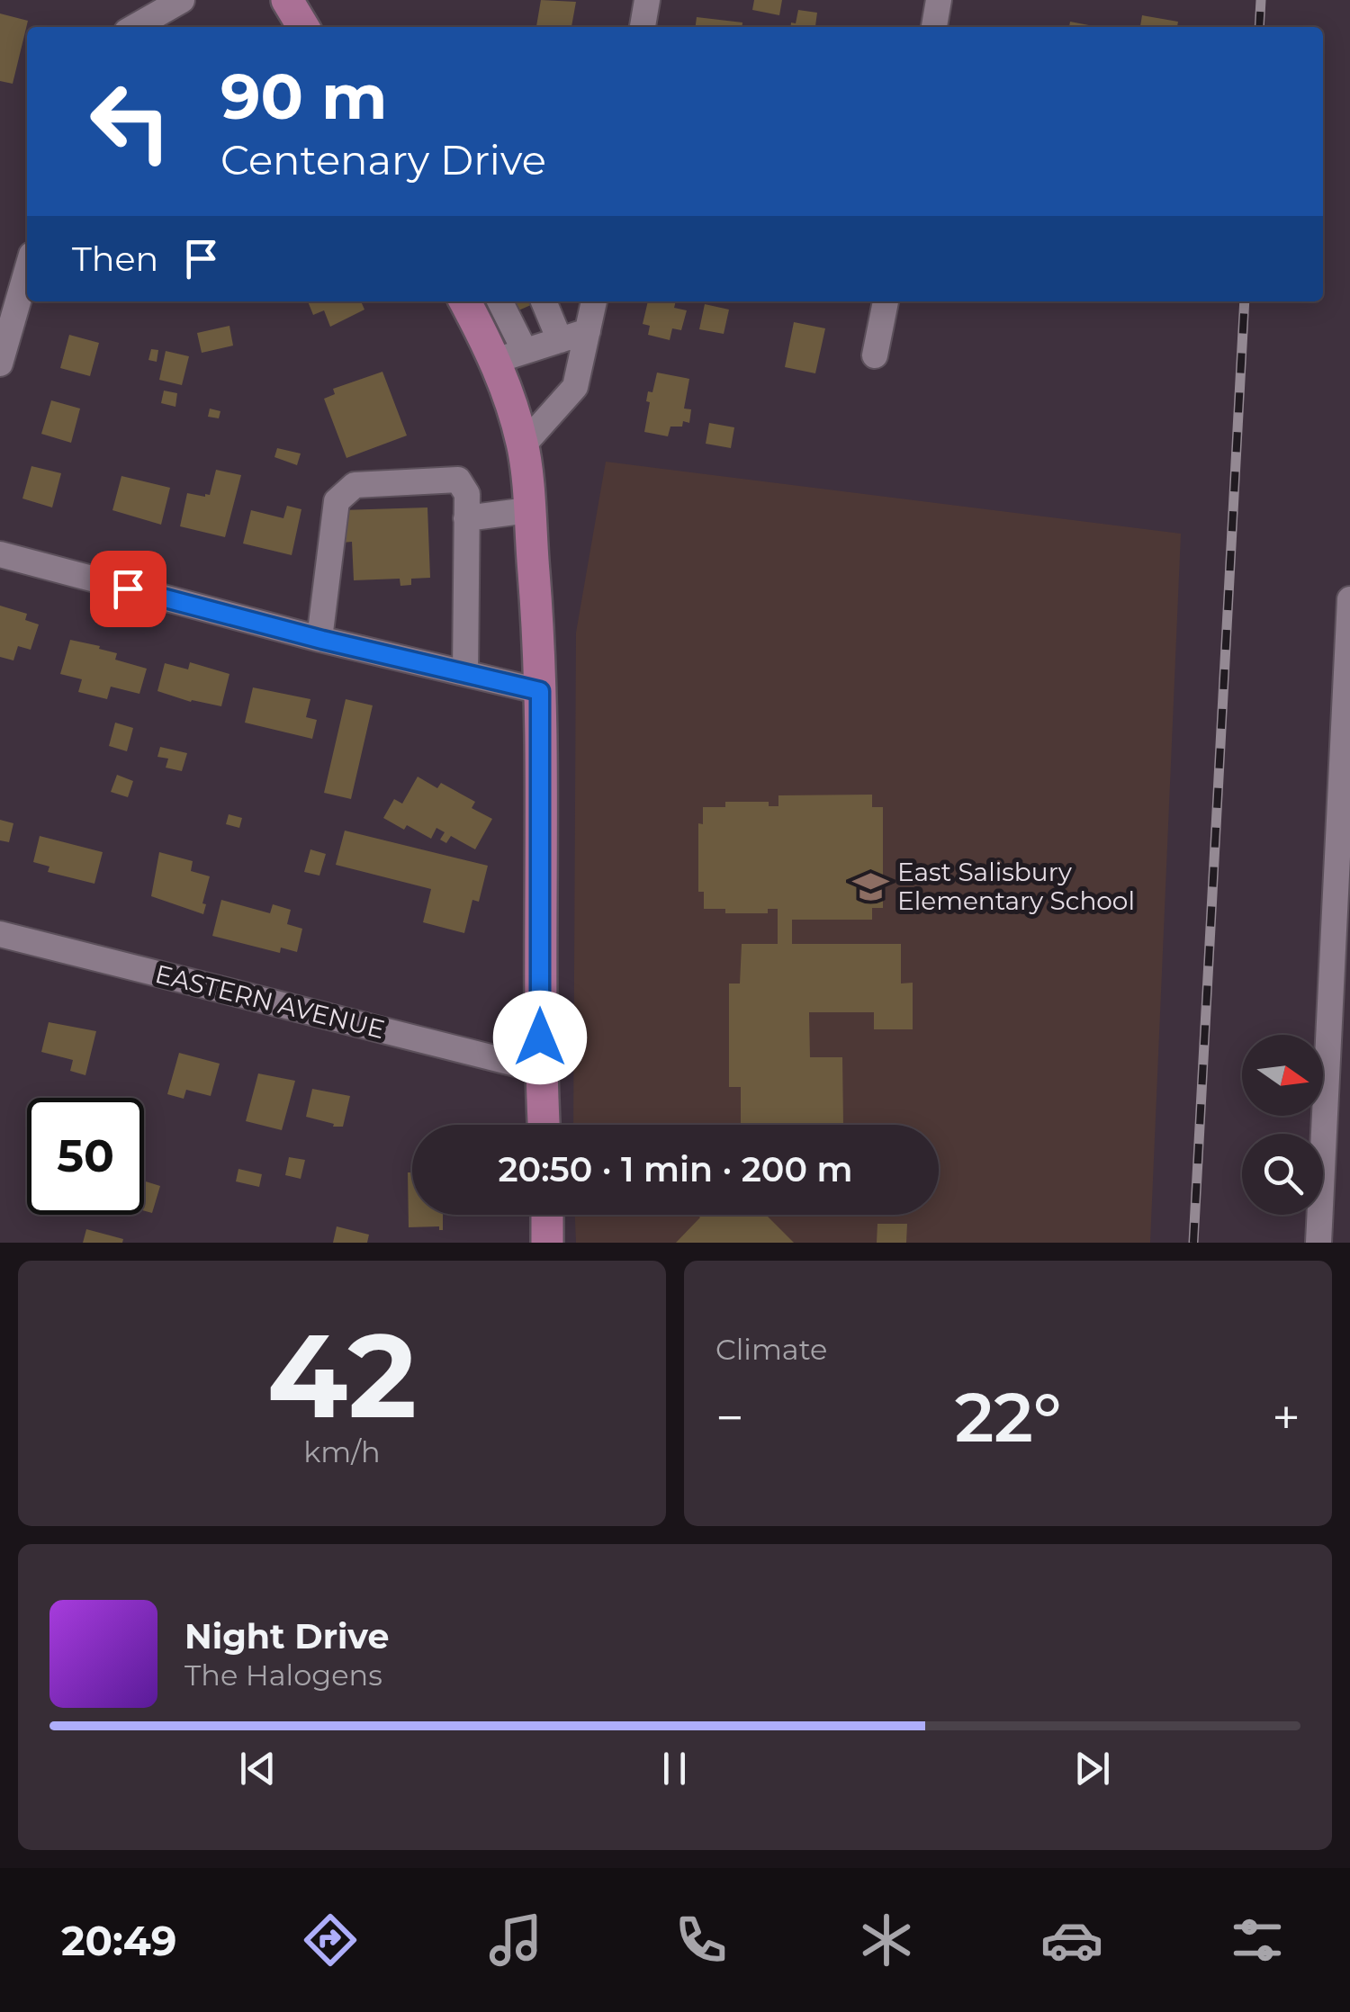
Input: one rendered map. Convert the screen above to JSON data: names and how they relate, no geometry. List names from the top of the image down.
{
  "streets": {
    "street": ["EASTERN AVENUE"]
  },
  "places": {
    "school or university": ["East Salisbury Elementary School"]
  },
  "north": "right",
  "page": {
    "turn": ["90 m", "Centenary Drive"],
    "then": "Then",
    "limit": "50",
    "trip": "20:50 · 1 min · 200 m",
    "tile": [
      ["42", "km/h"],
      "Climate"
    ],
    "heat": ["−", "22°", "+"],
    "song": ["Night Drive", "The Halogens"],
    "tabs": "20:49"
  }
}
